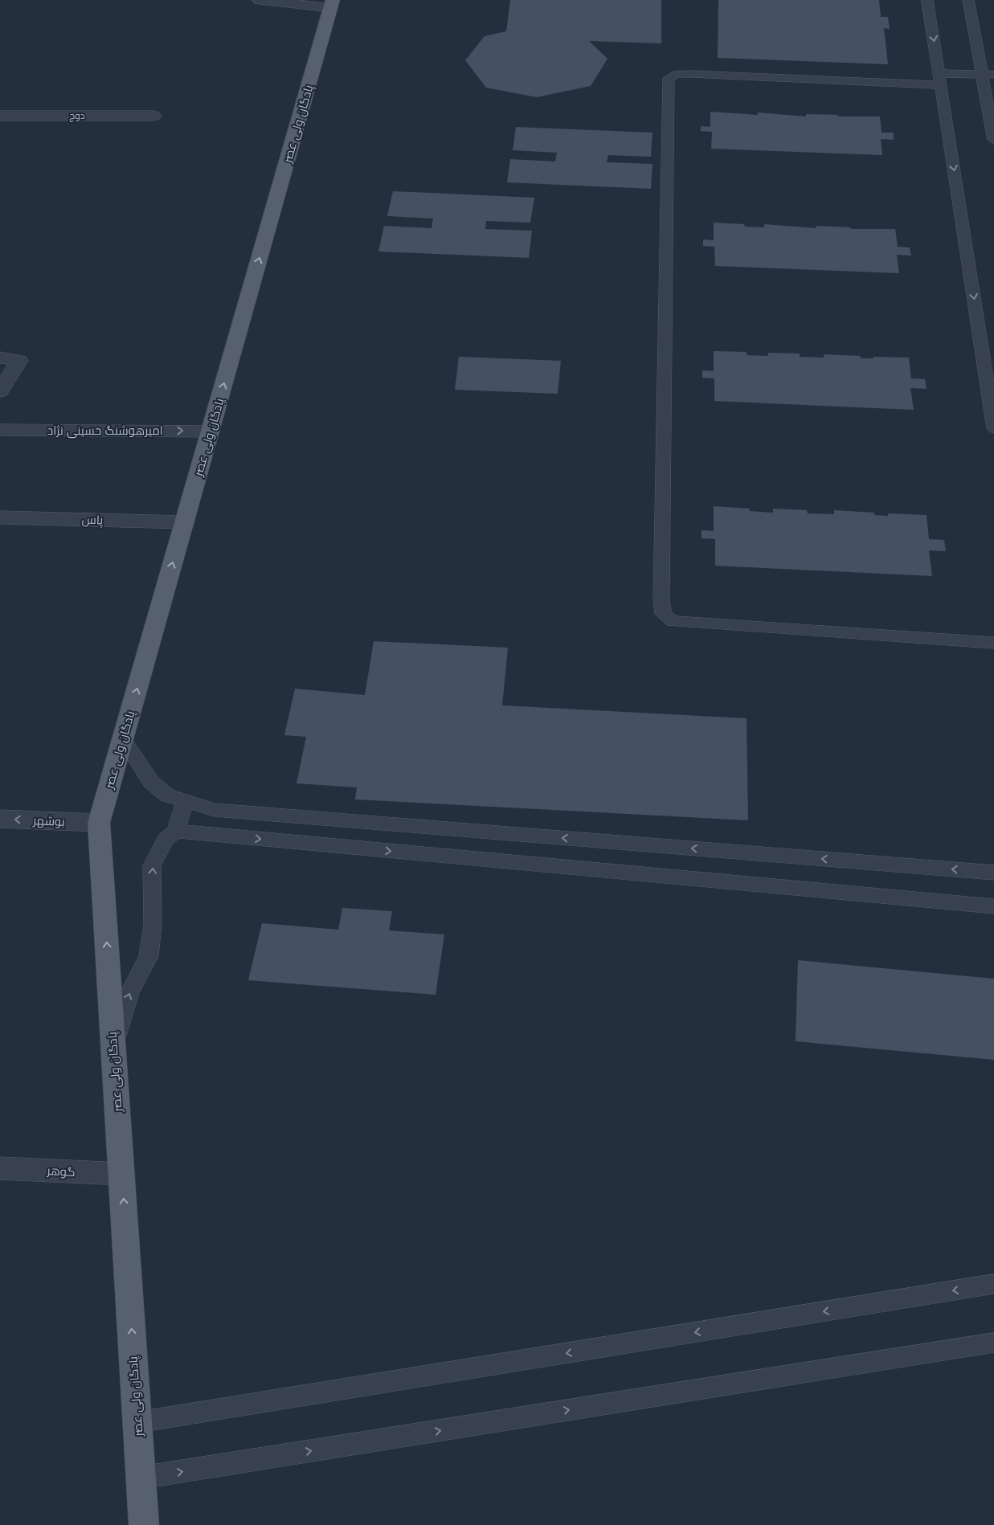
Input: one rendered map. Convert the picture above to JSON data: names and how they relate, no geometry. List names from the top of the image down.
{
  "streets": {
    "main road": ["پادگان ولی عصر"],
    "street": [
      "دوج",
      "امیرهوشنگ حسینی نژاد",
      "پاس",
      "بوشهر",
      "گوهر"
    ]
  },
  "crossings": [
    ["پادگان ولی عصر", "امیرهوشنگ حسینی نژاد"],
    ["پادگان ولی عصر", "پاس"],
    ["پادگان ولی عصر", "بوشهر"],
    ["پادگان ولی عصر", "گوهر"]
  ],
  "one_way": ["پادگان ولی عصر", "امیرهوشنگ حسینی نژاد", "بوشهر"]
}
